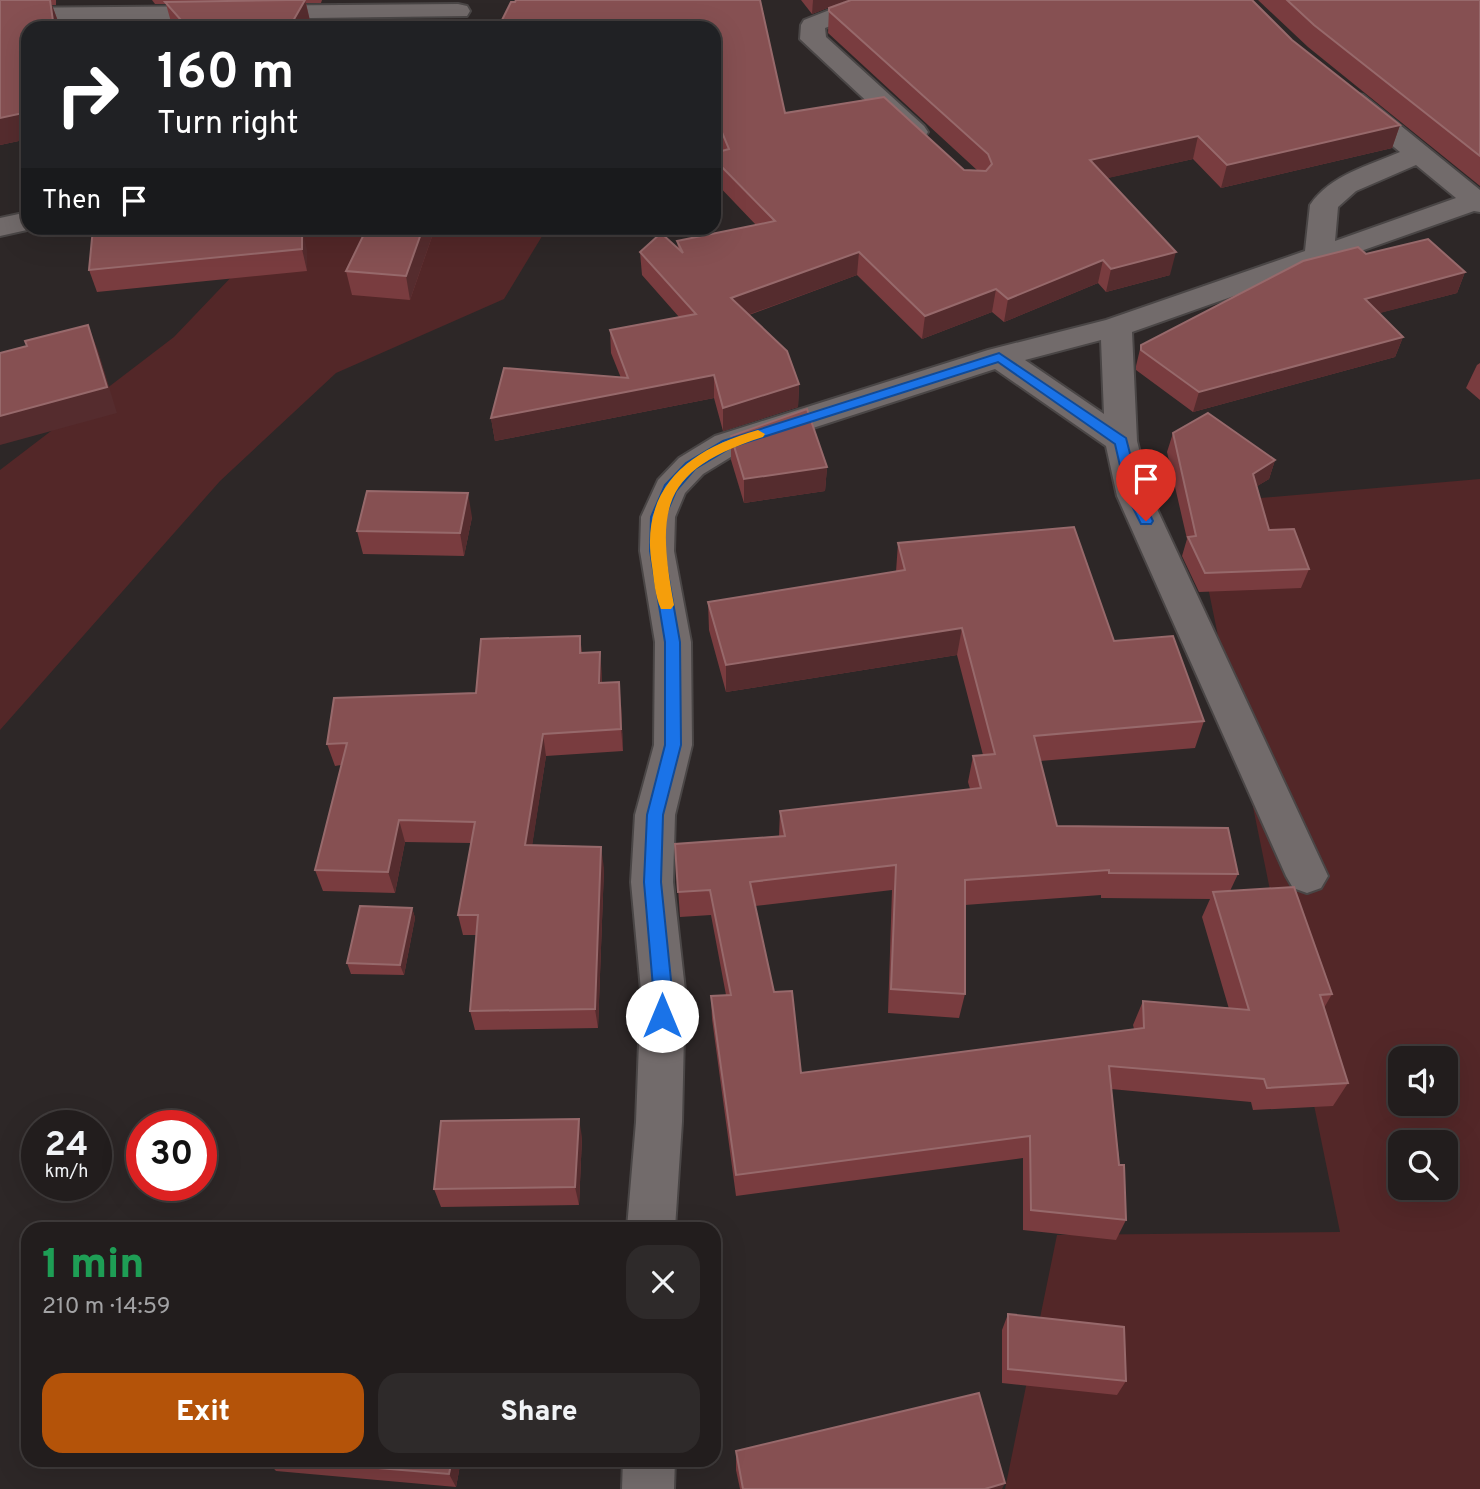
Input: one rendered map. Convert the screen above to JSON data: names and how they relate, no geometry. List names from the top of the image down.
{
  "page": {
    "turn": ["160 m", "Turn right"],
    "then": "Then",
    "speed": "24 km/h",
    "limit": "30",
    "heading": ["1 min", "210 m · 14:59"],
    "buttons": ["Exit", "Share"]
  }
}
